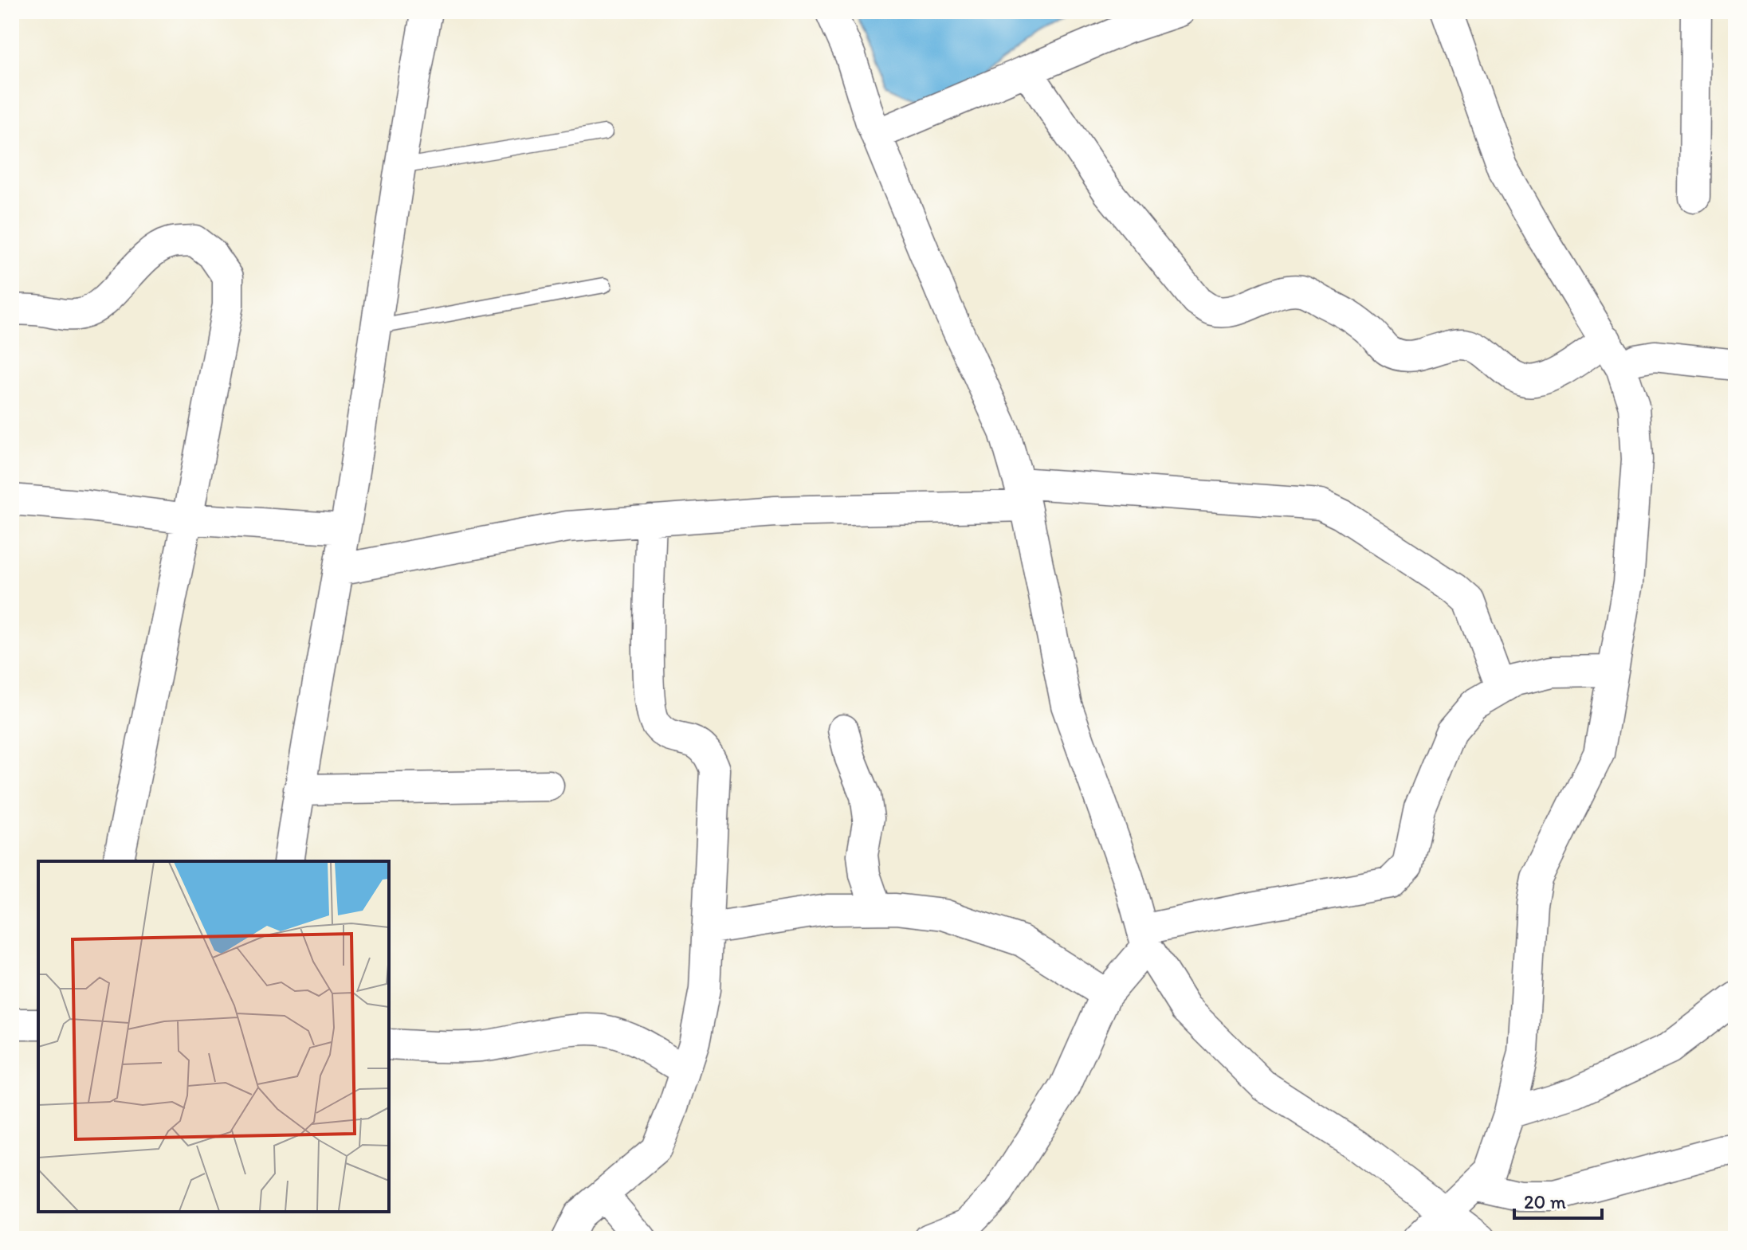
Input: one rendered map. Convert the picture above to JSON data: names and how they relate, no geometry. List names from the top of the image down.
{
  "scale_bar": "20 m"
}
